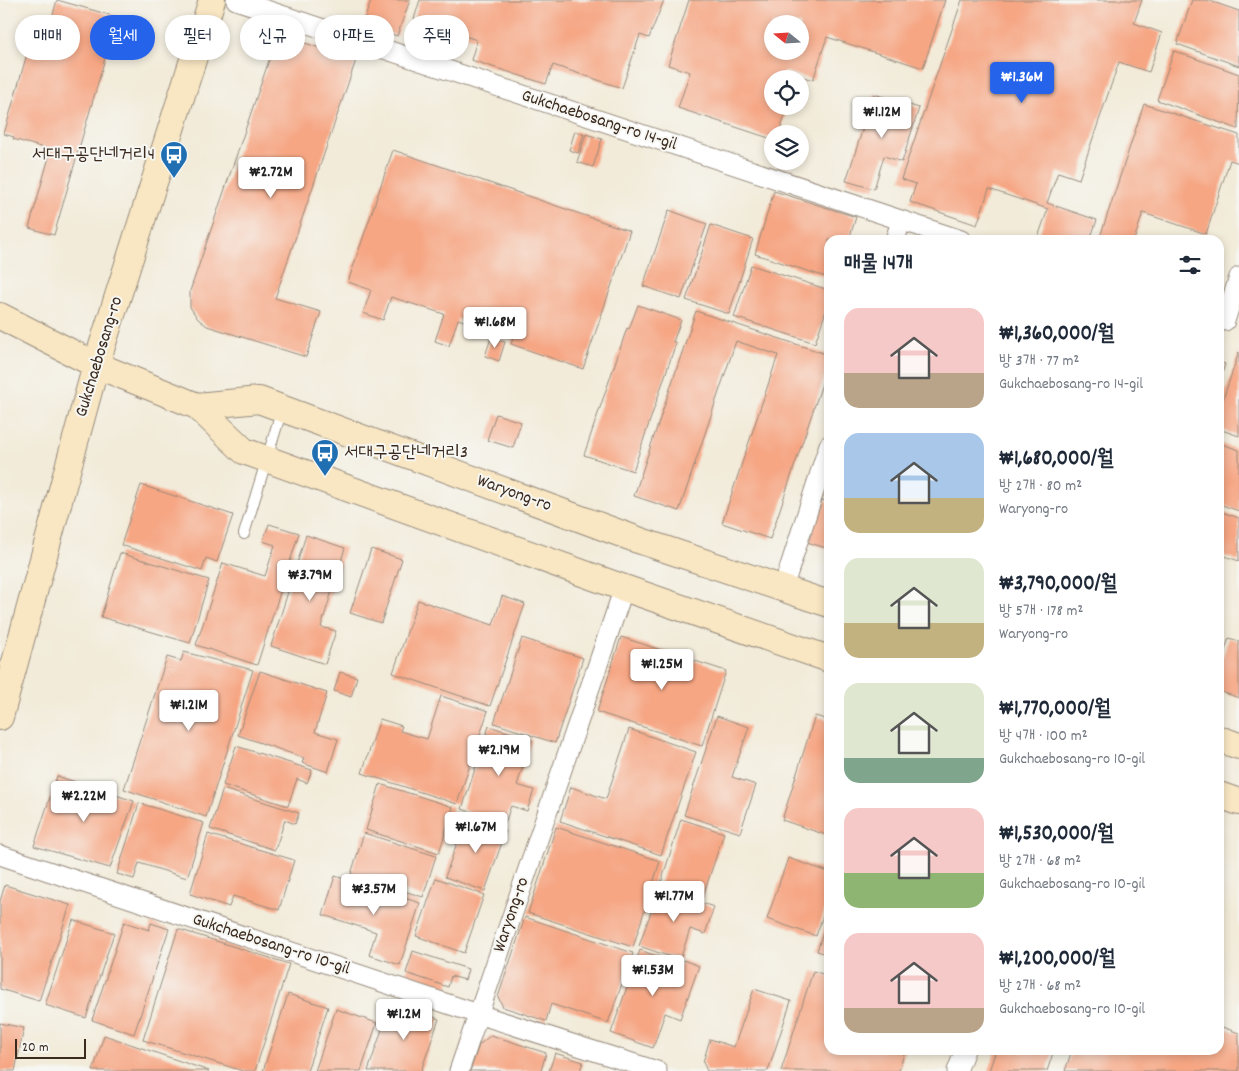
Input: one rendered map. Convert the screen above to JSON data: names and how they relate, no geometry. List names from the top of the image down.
{
  "streets": {
    "main road": ["Gukchaebosang-ro", "Waryong-ro"],
    "street": ["Gukchaebosang-ro 14-gil", "Gukchaebosang-ro 10-gil"]
  },
  "crossings": [
    ["Gukchaebosang-ro", "Waryong-ro"],
    ["Waryong-ro", "Gukchaebosang-ro 10-gil"]
  ],
  "places": {
    "bus stop": ["서대구공단네거리4", "서대구공단네거리3"]
  },
  "scale_bar": "20 m",
  "north": "left",
  "page": {
    "chip": [
      "매매",
      "월세",
      "필터",
      "신규",
      "아파트",
      "주택"
    ],
    "price": [
      "₩1.36M",
      "₩1.12M",
      "₩2.72M",
      "₩1.68M",
      "₩3.79M",
      "₩1.25M",
      "₩1.21M",
      "₩2.19M",
      "₩2.22M",
      "₩1.67M",
      "₩3.57M",
      "₩1.77M",
      "₩1.53M",
      "₩1.2M"
    ],
    "heading": "매물 14개",
    "list": [
      {
        "name": "₩1,360,000/월",
        "note": "방 3개 · 77 m² · Gukchaebosang-ro 14-gil"
      },
      {
        "name": "₩1,680,000/월",
        "note": "방 2개 · 80 m² · Waryong-ro"
      },
      {
        "name": "₩3,790,000/월",
        "note": "방 5개 · 178 m² · Waryong-ro"
      },
      {
        "name": "₩1,770,000/월",
        "note": "방 4개 · 100 m² · Gukchaebosang-ro 10-gil"
      },
      {
        "name": "₩1,530,000/월",
        "note": "방 2개 · 68 m² · Gukchaebosang-ro 10-gil"
      },
      {
        "name": "₩1,200,000/월",
        "note": "방 2개 · 68 m² · Gukchaebosang-ro 10-gil"
      }
    ],
    "scale": "20 m"
  }
}
